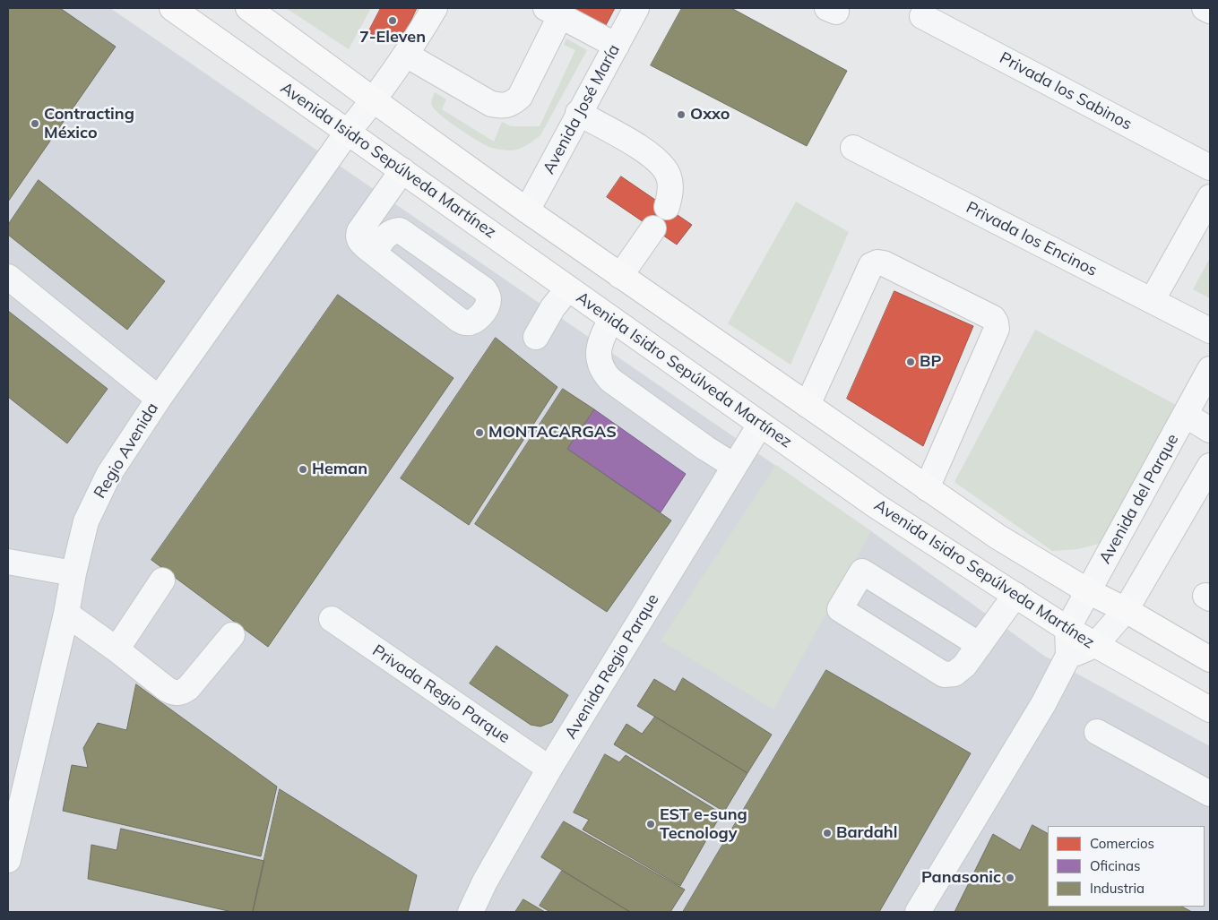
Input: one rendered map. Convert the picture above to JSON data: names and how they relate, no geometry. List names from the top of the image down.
{
  "streets": {
    "main road": ["Avenida Isidro Sepúlveda Martínez"],
    "street": [
      "Privada los Sabinos",
      "Avenida José María",
      "Privada los Encinos",
      "Regio Avenida",
      "Avenida del Parque",
      "Avenida Regio Parque",
      "Privada Regio Parque"
    ]
  },
  "crossings": [
    ["Avenida Isidro Sepúlveda Martínez", "Regio Avenida"],
    ["Avenida Isidro Sepúlveda Martínez", "Avenida del Parque"],
    ["Avenida Isidro Sepúlveda Martínez", "Avenida Regio Parque"],
    ["Avenida Regio Parque", "Privada Regio Parque"]
  ],
  "places": [
    "7-Eleven",
    "Oxxo",
    "Contracting México",
    "BP",
    "MONTACARGAS",
    "Heman",
    "EST e-sung Tecnology",
    "Bardahl",
    "Panasonic"
  ],
  "legend": ["Comercios", "Oficinas", "Industria"]
}
